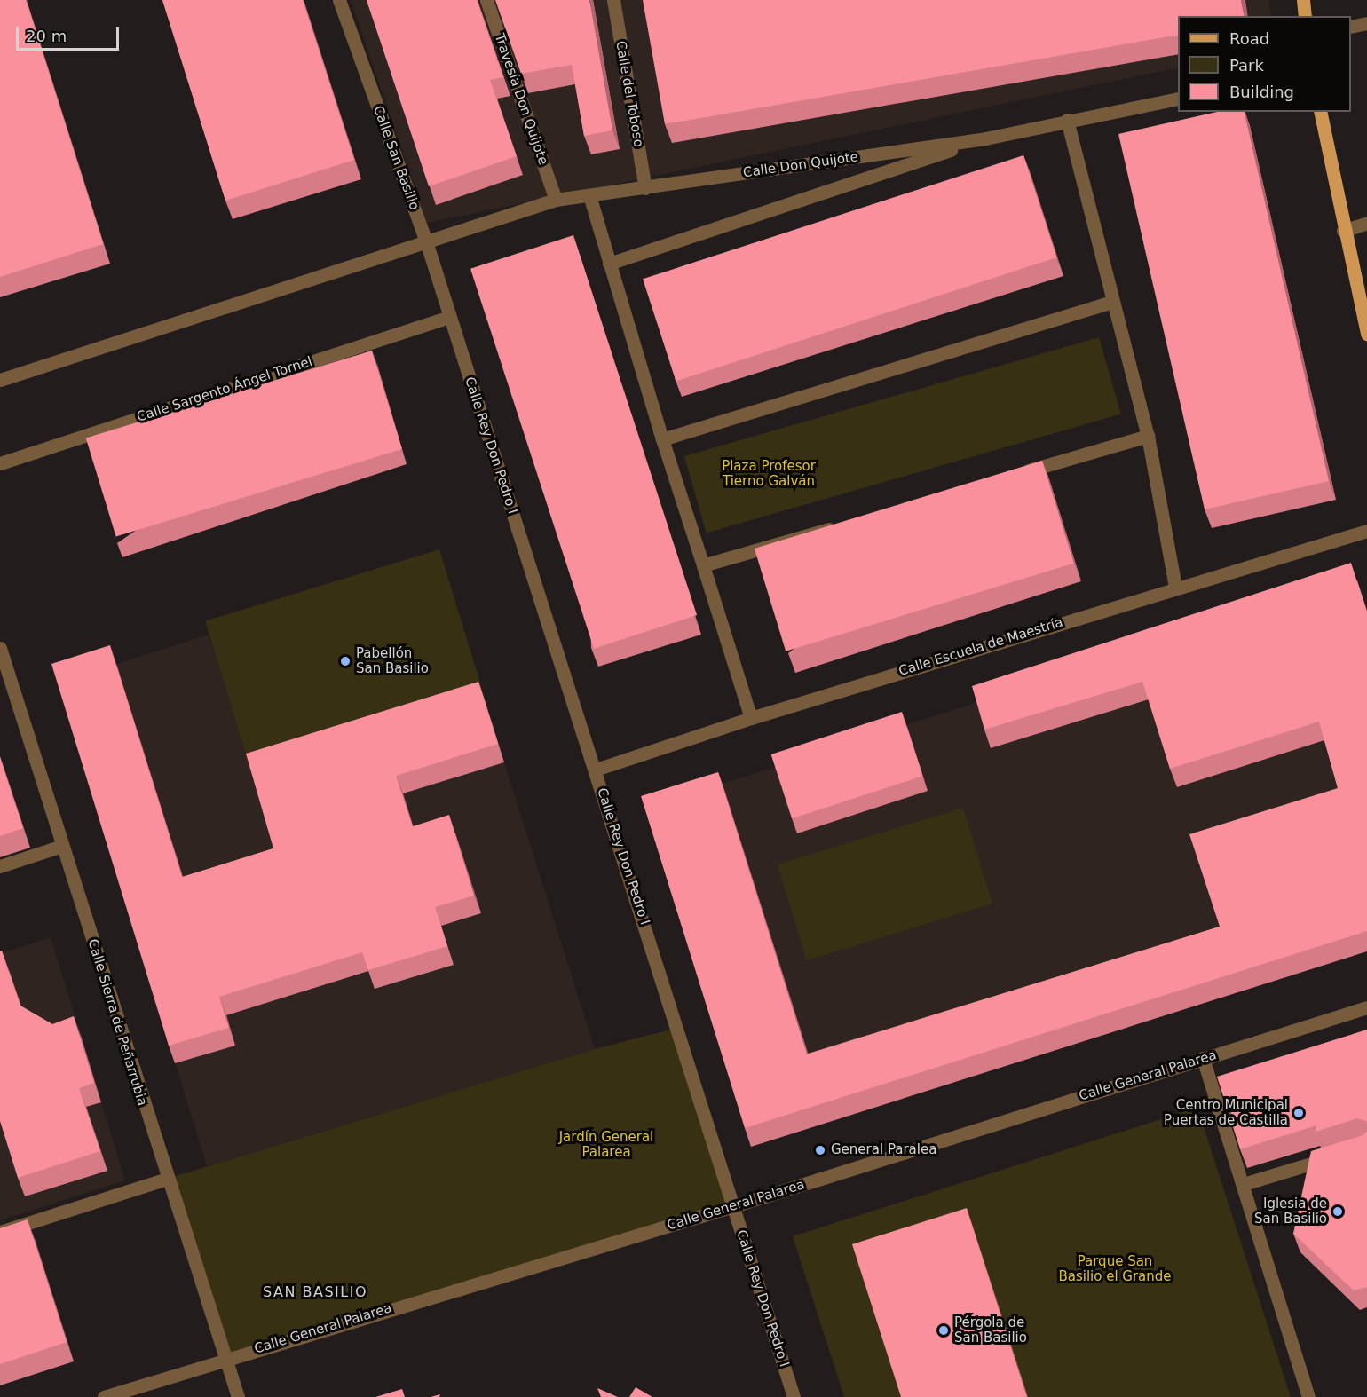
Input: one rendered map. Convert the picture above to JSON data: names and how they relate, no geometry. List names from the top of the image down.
{
  "streets": {
    "street": [
      "Calle del Toboso",
      "Travesía Don Quijote",
      "Calle San Basilio",
      "Calle Don Quijote",
      "Calle Sargento Ángel Tornel",
      "Calle Rey Don Pedro I",
      "Calle Escuela de Maestría",
      "Calle Sierra de Peñarrubia",
      "Calle General Palarea"
    ]
  },
  "crossings": [
    ["Calle del Toboso", "Calle Don Quijote"],
    ["Travesía Don Quijote", "Calle Don Quijote"],
    ["Calle San Basilio", "Calle Don Quijote"],
    ["Calle San Basilio", "Calle Sargento Ángel Tornel"],
    ["Calle San Basilio", "Calle Rey Don Pedro I"],
    ["Calle Sargento Ángel Tornel", "Calle Rey Don Pedro I"],
    ["Calle Rey Don Pedro I", "Calle Escuela de Maestría"],
    ["Calle Rey Don Pedro I", "Calle General Palarea"],
    ["Calle Sierra de Peñarrubia", "Calle General Palarea"]
  ],
  "districts": ["SAN BASILIO"],
  "parks": ["Plaza Profesor Tierno Galván", "Jardín General Palarea", "Parque San Basilio el Grande"],
  "places": [
    "Pabellón San Basilio",
    "Centro Municipal Puertas de Castilla",
    "General Paralea",
    "Iglesia de San Basilio",
    "Pérgola de San Basilio"
  ],
  "legend": ["Road", "Park", "Building"],
  "scale_bar": "20 m"
}
